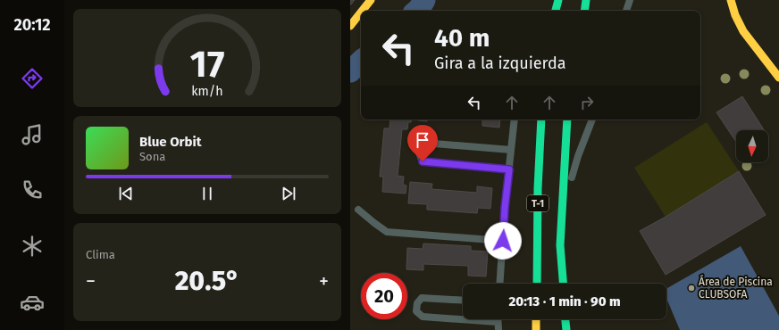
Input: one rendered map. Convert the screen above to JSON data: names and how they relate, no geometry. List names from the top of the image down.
{
  "streets": {
    "main road": ["T-1"]
  },
  "places": ["Área de Piscina CLUBSOFA"],
  "north": "bottom",
  "page": {
    "tabs": "20:12",
    "turn": ["40 m", "Gira a la izquierda"],
    "song": ["Blue Orbit", "Sona"],
    "tile": "Clima",
    "heat": ["−", "20.5°", "+"],
    "limit": "20",
    "trip": "20:13 · 1 min · 90 m",
    "gauge": ["17", "km/h"]
  }
}
